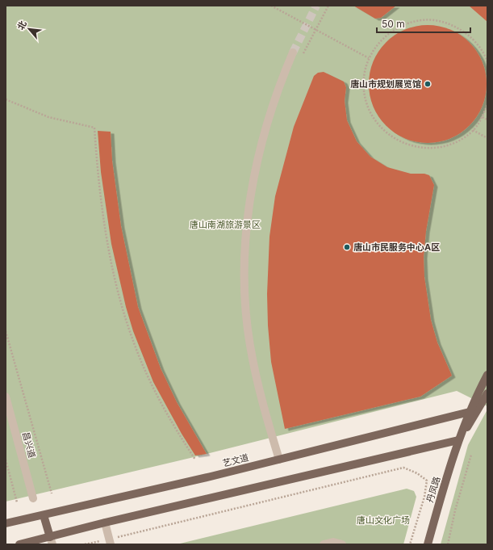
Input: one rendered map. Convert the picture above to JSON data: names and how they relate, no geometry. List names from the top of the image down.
{
  "streets": {
    "main road": ["艺文道", "丹凤路"],
    "street": ["昌兴道"]
  },
  "crossings": [
    ["艺文道", "丹凤路"]
  ],
  "parks": ["唐山南湖旅游景区", "唐山文化广场"],
  "places": ["唐山市规划展览馆", "唐山市民服务中心A区"],
  "scale_bar": "50 m",
  "north": "top left"
}
